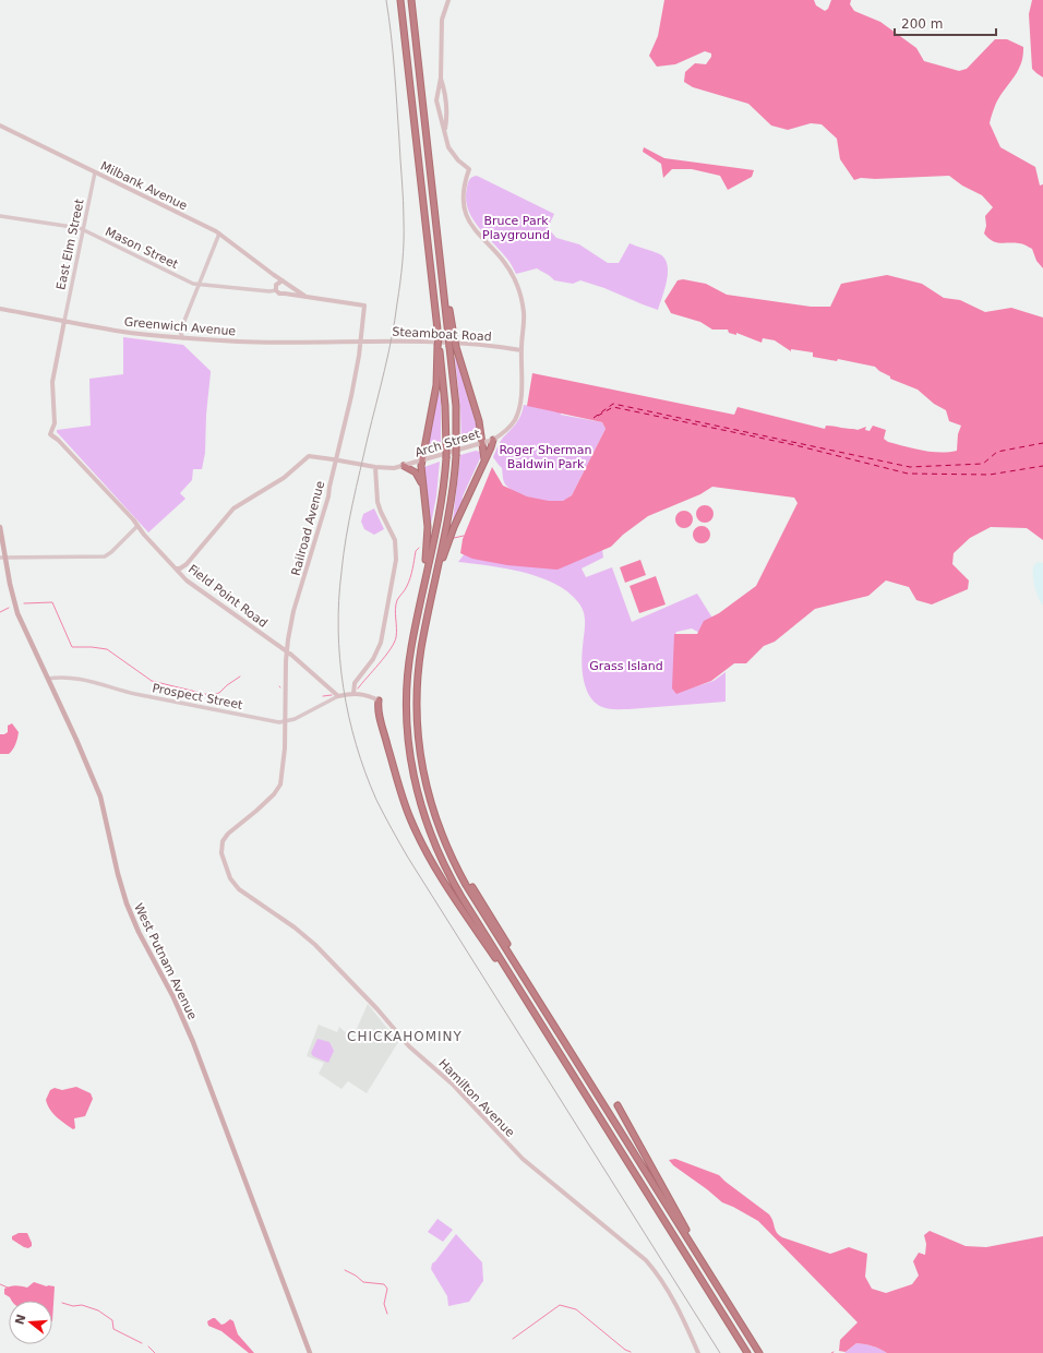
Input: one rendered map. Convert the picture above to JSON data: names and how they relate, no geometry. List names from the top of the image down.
{
  "streets": {
    "main road": [
      "Milbank Avenue",
      "Mason Street",
      "Greenwich Avenue",
      "Steamboat Road",
      "Arch Street",
      "Railroad Avenue",
      "Field Point Road",
      "West Putnam Avenue",
      "Hamilton Avenue"
    ],
    "street": ["East Elm Street", "Prospect Street"]
  },
  "crossings": [
    ["Milbank Avenue", "East Elm Street"],
    ["Milbank Avenue", "Mason Street"],
    ["East Elm Street", "Mason Street"],
    ["East Elm Street", "Greenwich Avenue"],
    ["East Elm Street", "Field Point Road"],
    ["Mason Street", "Railroad Avenue"],
    ["Greenwich Avenue", "Steamboat Road"],
    ["Greenwich Avenue", "Railroad Avenue"],
    ["Greenwich Avenue", "Field Point Road"],
    ["Steamboat Road", "Arch Street"],
    ["Steamboat Road", "Railroad Avenue"],
    ["Arch Street", "Railroad Avenue"],
    ["Arch Street", "Field Point Road"],
    ["Railroad Avenue", "Field Point Road"],
    ["Railroad Avenue", "Prospect Street"],
    ["Railroad Avenue", "Hamilton Avenue"],
    ["Field Point Road", "Prospect Street"],
    ["Prospect Street", "West Putnam Avenue"]
  ],
  "districts": ["CHICKAHOMINY"],
  "parks": ["Bruce Park Playground", "Roger Sherman Baldwin Park", "Grass Island"],
  "scale_bar": "200 m",
  "north": "left"
}
